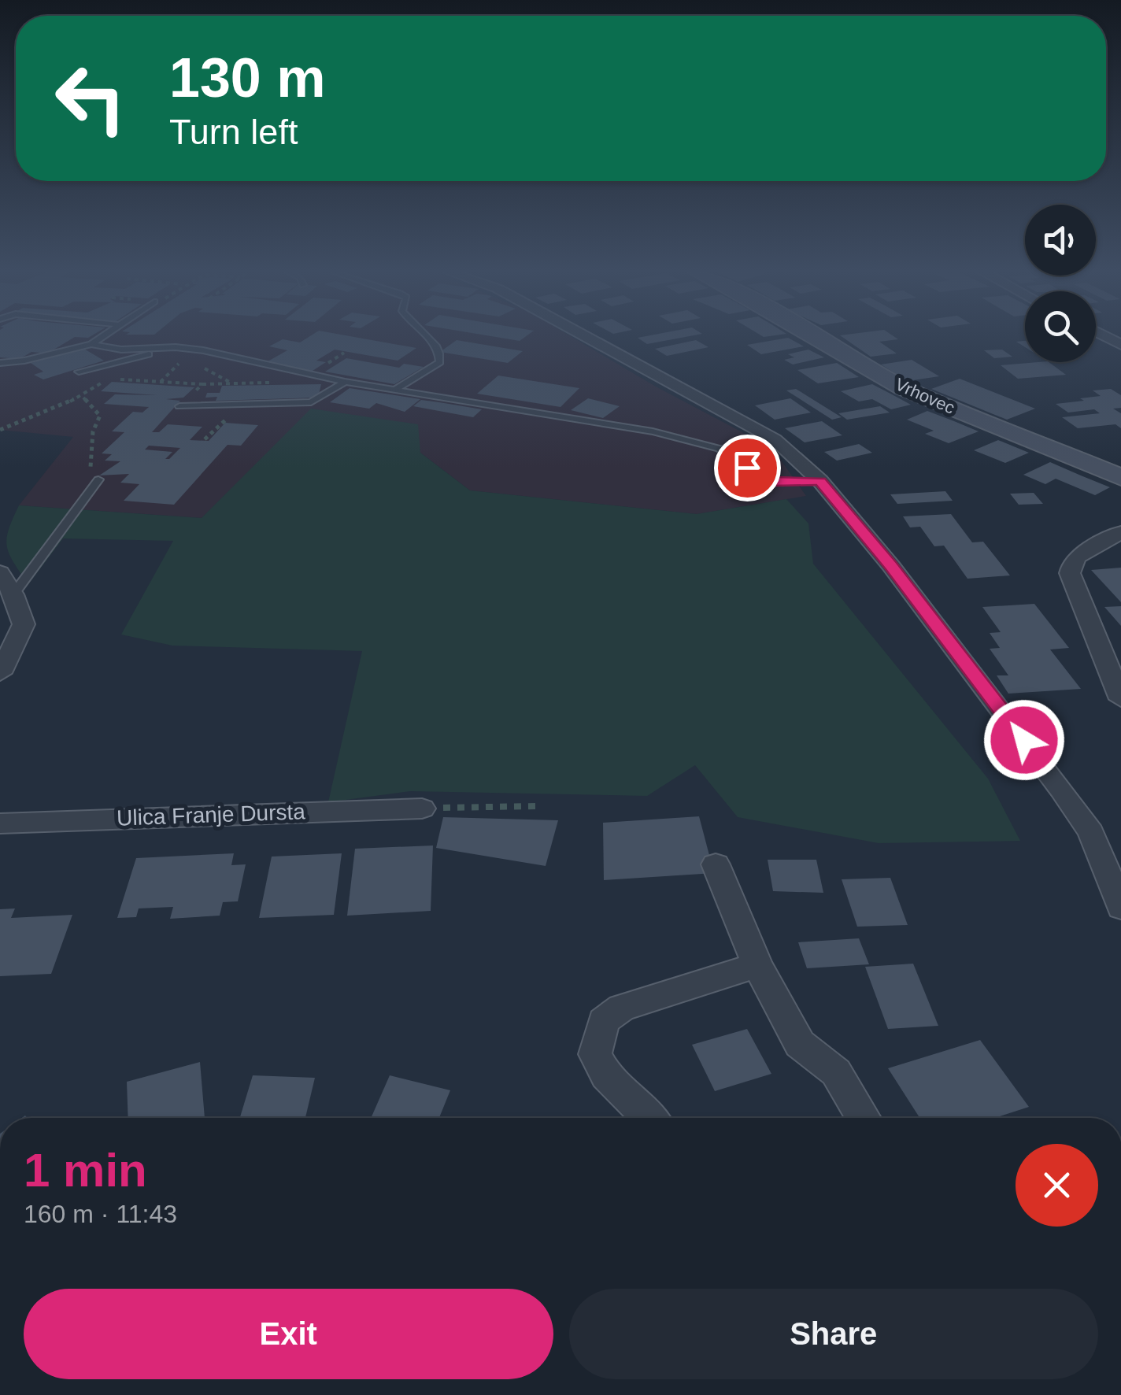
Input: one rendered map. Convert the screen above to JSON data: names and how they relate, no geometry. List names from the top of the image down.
{
  "streets": {
    "street": ["Vrhovec", "Ulica Franje Dursta"]
  },
  "page": {
    "turn": ["130 m", "Turn left"],
    "heading": ["1 min", "160 m · 11:43"],
    "buttons": ["Exit", "Share"]
  }
}
